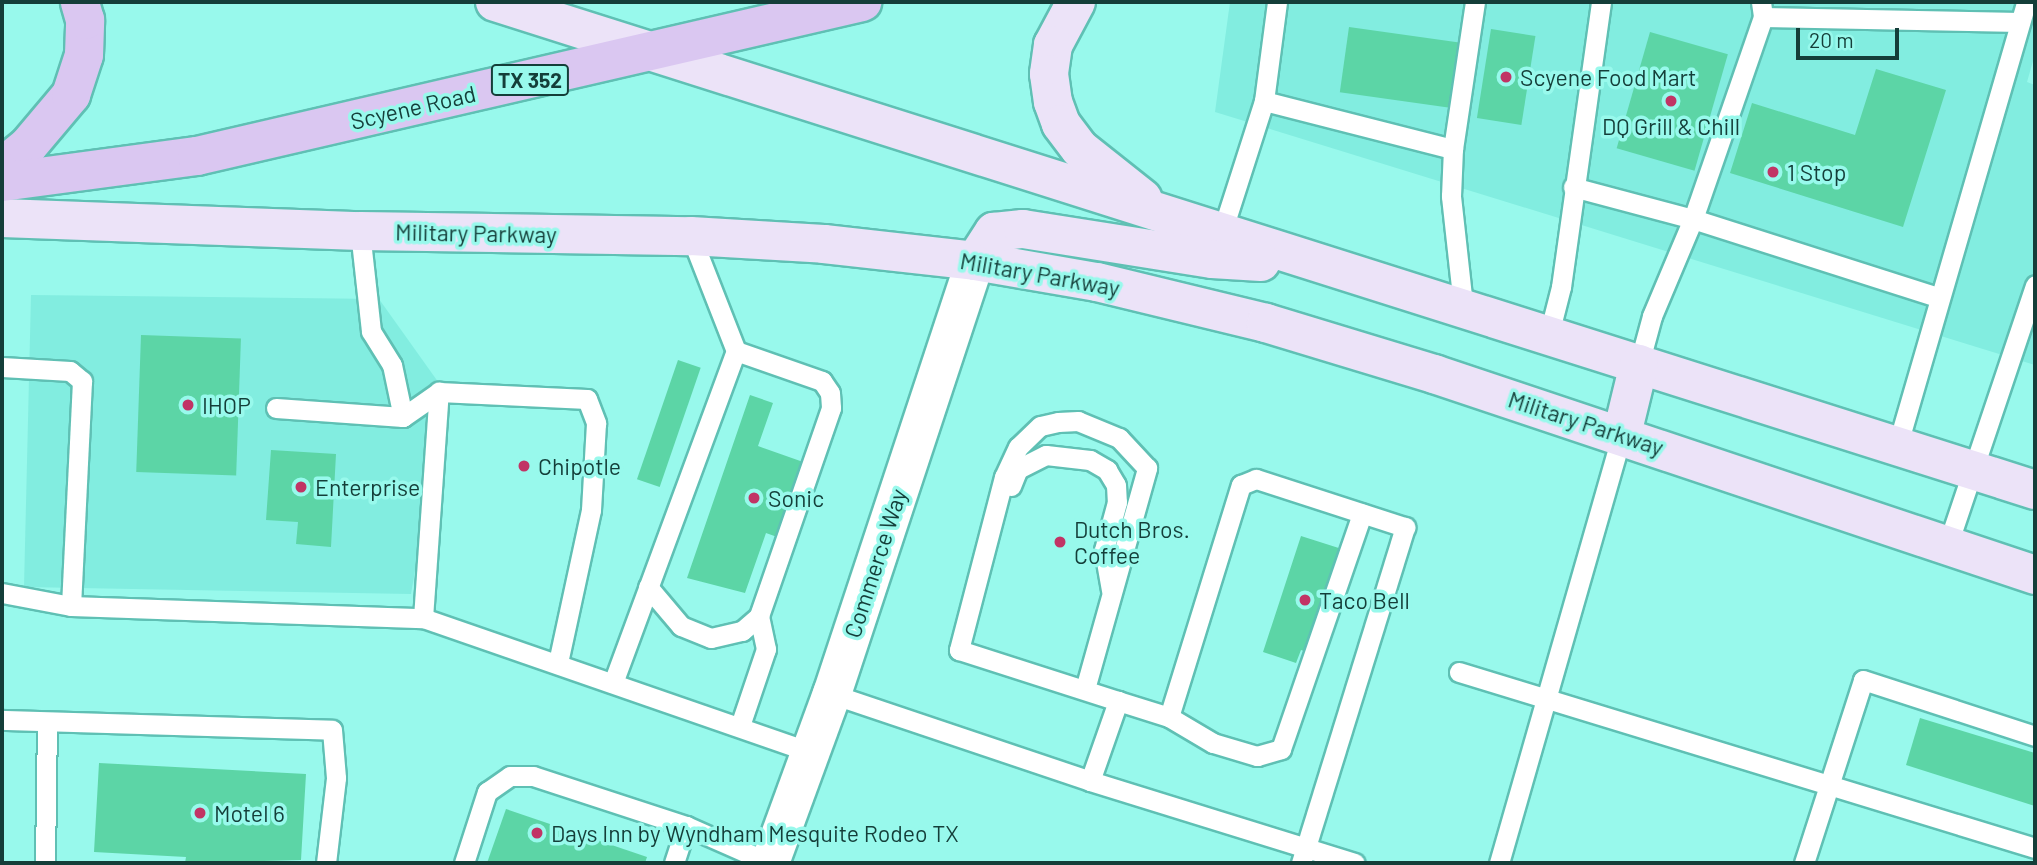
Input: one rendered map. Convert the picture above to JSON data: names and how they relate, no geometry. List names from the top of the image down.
{
  "streets": {
    "main road": ["TX 352", "Scyene Road", "Military Parkway"],
    "street": ["Commerce Way"]
  },
  "crossings": [
    ["Military Parkway", "Commerce Way"]
  ],
  "places": [
    "Scyene Food Mart",
    "DQ Grill & Chill",
    "1 Stop",
    "IHOP",
    "Chipotle",
    "Enterprise",
    "Sonic",
    "Dutch Bros. Coffee",
    "Taco Bell",
    "Motel 6",
    "Days Inn by Wyndham Mesquite Rodeo TX"
  ],
  "scale_bar": "20 m"
}
